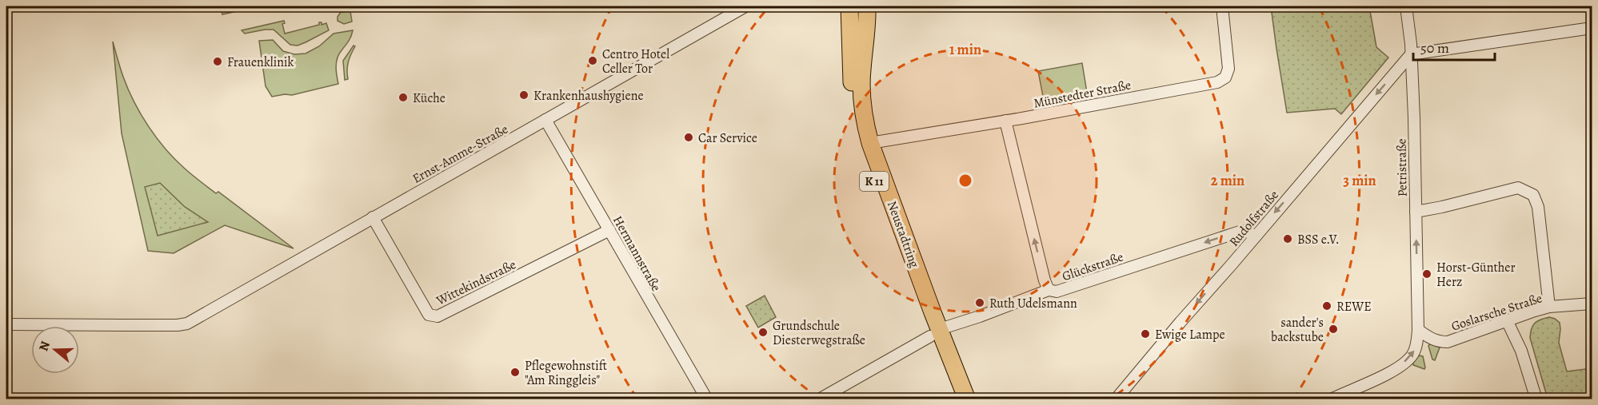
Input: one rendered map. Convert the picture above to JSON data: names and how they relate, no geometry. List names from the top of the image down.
{
  "streets": {
    "main road": ["K 11", "Neustadtring"],
    "street": [
      "Münstedter Straße",
      "Ernst-Amme-Straße",
      "Petristraße",
      "Rudolfstraße",
      "Hermannstraße",
      "Glückstraße",
      "Wittekindstraße",
      "Goslarsche Straße"
    ]
  },
  "crossings": [
    ["Münstedter Straße", "Neustadtring"],
    ["Ernst-Amme-Straße", "Hermannstraße"],
    ["Ernst-Amme-Straße", "Wittekindstraße"],
    ["Petristraße", "Rudolfstraße"],
    ["Petristraße", "Goslarsche Straße"],
    ["Rudolfstraße", "Glückstraße"],
    ["Neustadtring", "Glückstraße"],
    ["Hermannstraße", "Wittekindstraße"]
  ],
  "one_way": ["Petristraße", "Rudolfstraße", "Glückstraße"],
  "places": [
    "Centro Hotel Celler Tor",
    "Frauenklinik",
    "Krankenhaushygiene",
    "Küche",
    "Car Service",
    "BSS e.V.",
    "Horst-Günther Herz",
    "Ruth Udelsmann",
    "REWE",
    "sander's backstube",
    "Grundschule Diesterwegstraße",
    "Ewige Lampe",
    "Pflegewohnstift \"Am Ringgleis\""
  ],
  "scale_bar": "50 m",
  "north": "left",
  "rings": ["1 min", "2 min", "3 min"]
}
